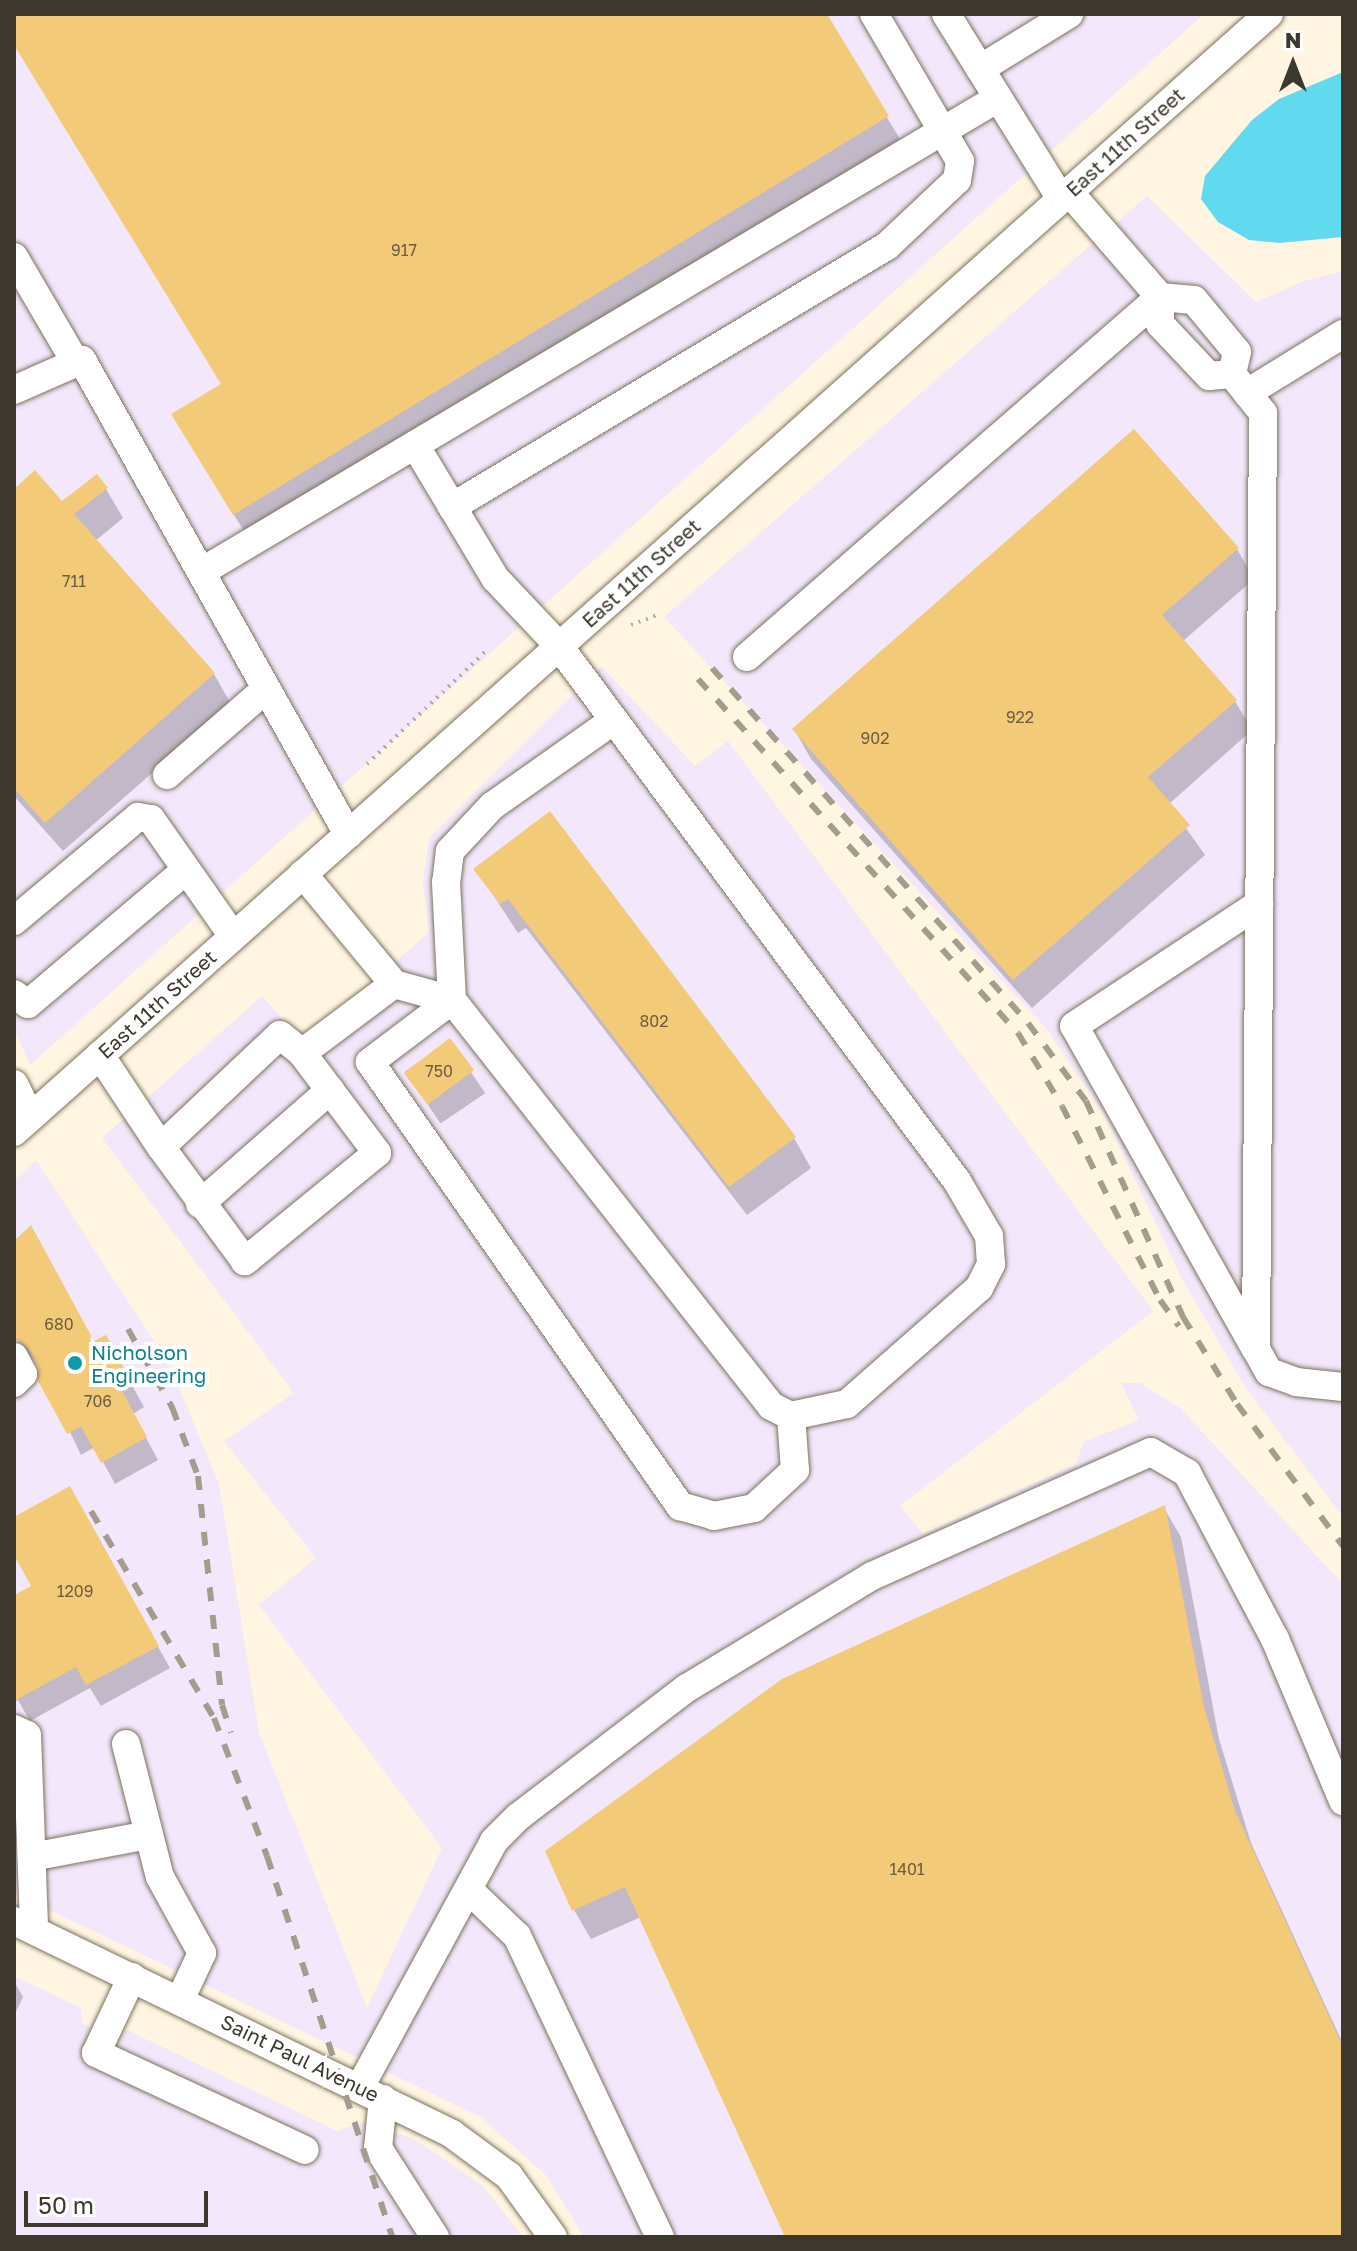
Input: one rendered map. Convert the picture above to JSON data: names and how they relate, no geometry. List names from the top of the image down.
{
  "streets": {
    "street": ["East 11th Street", "Saint Paul Avenue"]
  },
  "places": ["Nicholson Engineering"],
  "house_numbers": [
    "917",
    "711",
    "922",
    "902",
    "802",
    "750",
    "680",
    "706",
    "1209",
    "1401"
  ],
  "scale_bar": "50 m",
  "north": "top"
}
